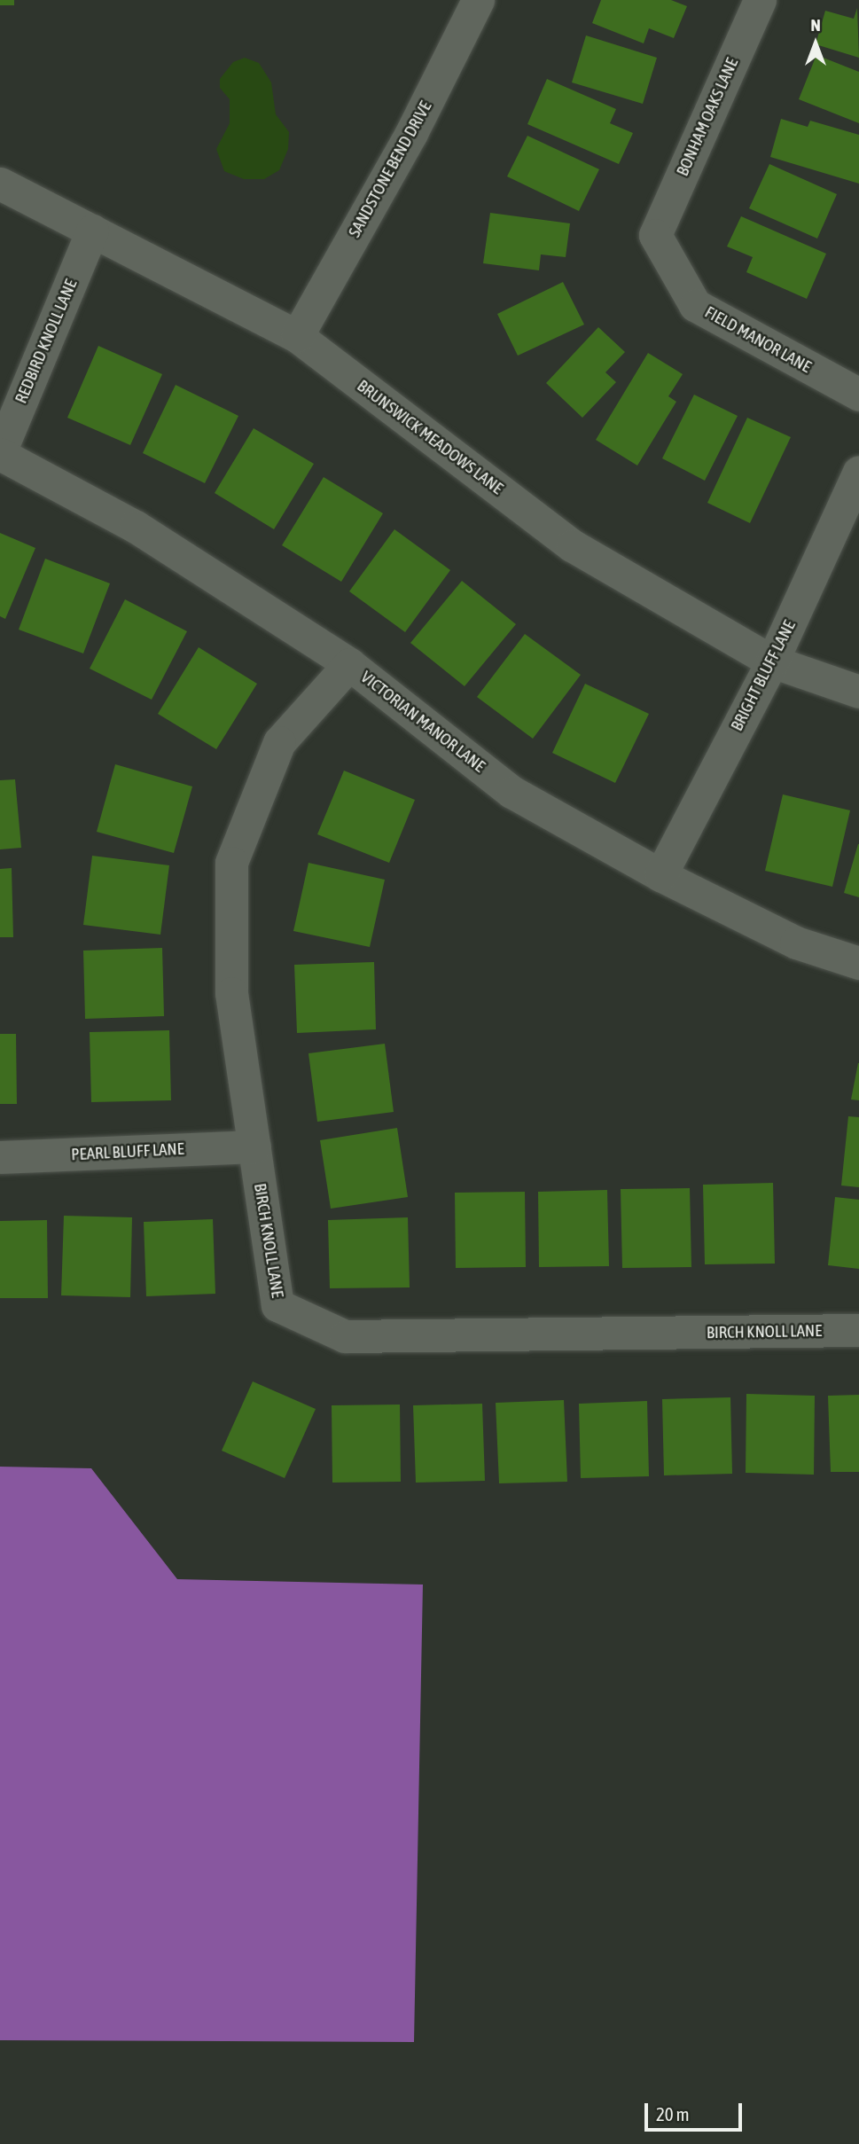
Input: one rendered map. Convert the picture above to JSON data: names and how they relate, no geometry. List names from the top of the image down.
{
  "streets": {
    "street": [
      "BONHAM OAKS LANE",
      "SANDSTONE BEND DRIVE",
      "FIELD MANOR LANE",
      "REDBIRD KNOLL LANE",
      "BRUNSWICK MEADOWS LANE",
      "BRIGHT BLUFF LANE",
      "VICTORIAN MANOR LANE",
      "PEARL BLUFF LANE",
      "BIRCH KNOLL LANE"
    ]
  },
  "crossings": [
    ["BONHAM OAKS LANE", "FIELD MANOR LANE"],
    ["SANDSTONE BEND DRIVE", "BRUNSWICK MEADOWS LANE"],
    ["REDBIRD KNOLL LANE", "BRUNSWICK MEADOWS LANE"],
    ["REDBIRD KNOLL LANE", "VICTORIAN MANOR LANE"],
    ["BRUNSWICK MEADOWS LANE", "BRIGHT BLUFF LANE"],
    ["BRIGHT BLUFF LANE", "VICTORIAN MANOR LANE"],
    ["VICTORIAN MANOR LANE", "BIRCH KNOLL LANE"],
    ["PEARL BLUFF LANE", "BIRCH KNOLL LANE"]
  ],
  "scale_bar": "20 m",
  "north": "top"
}
